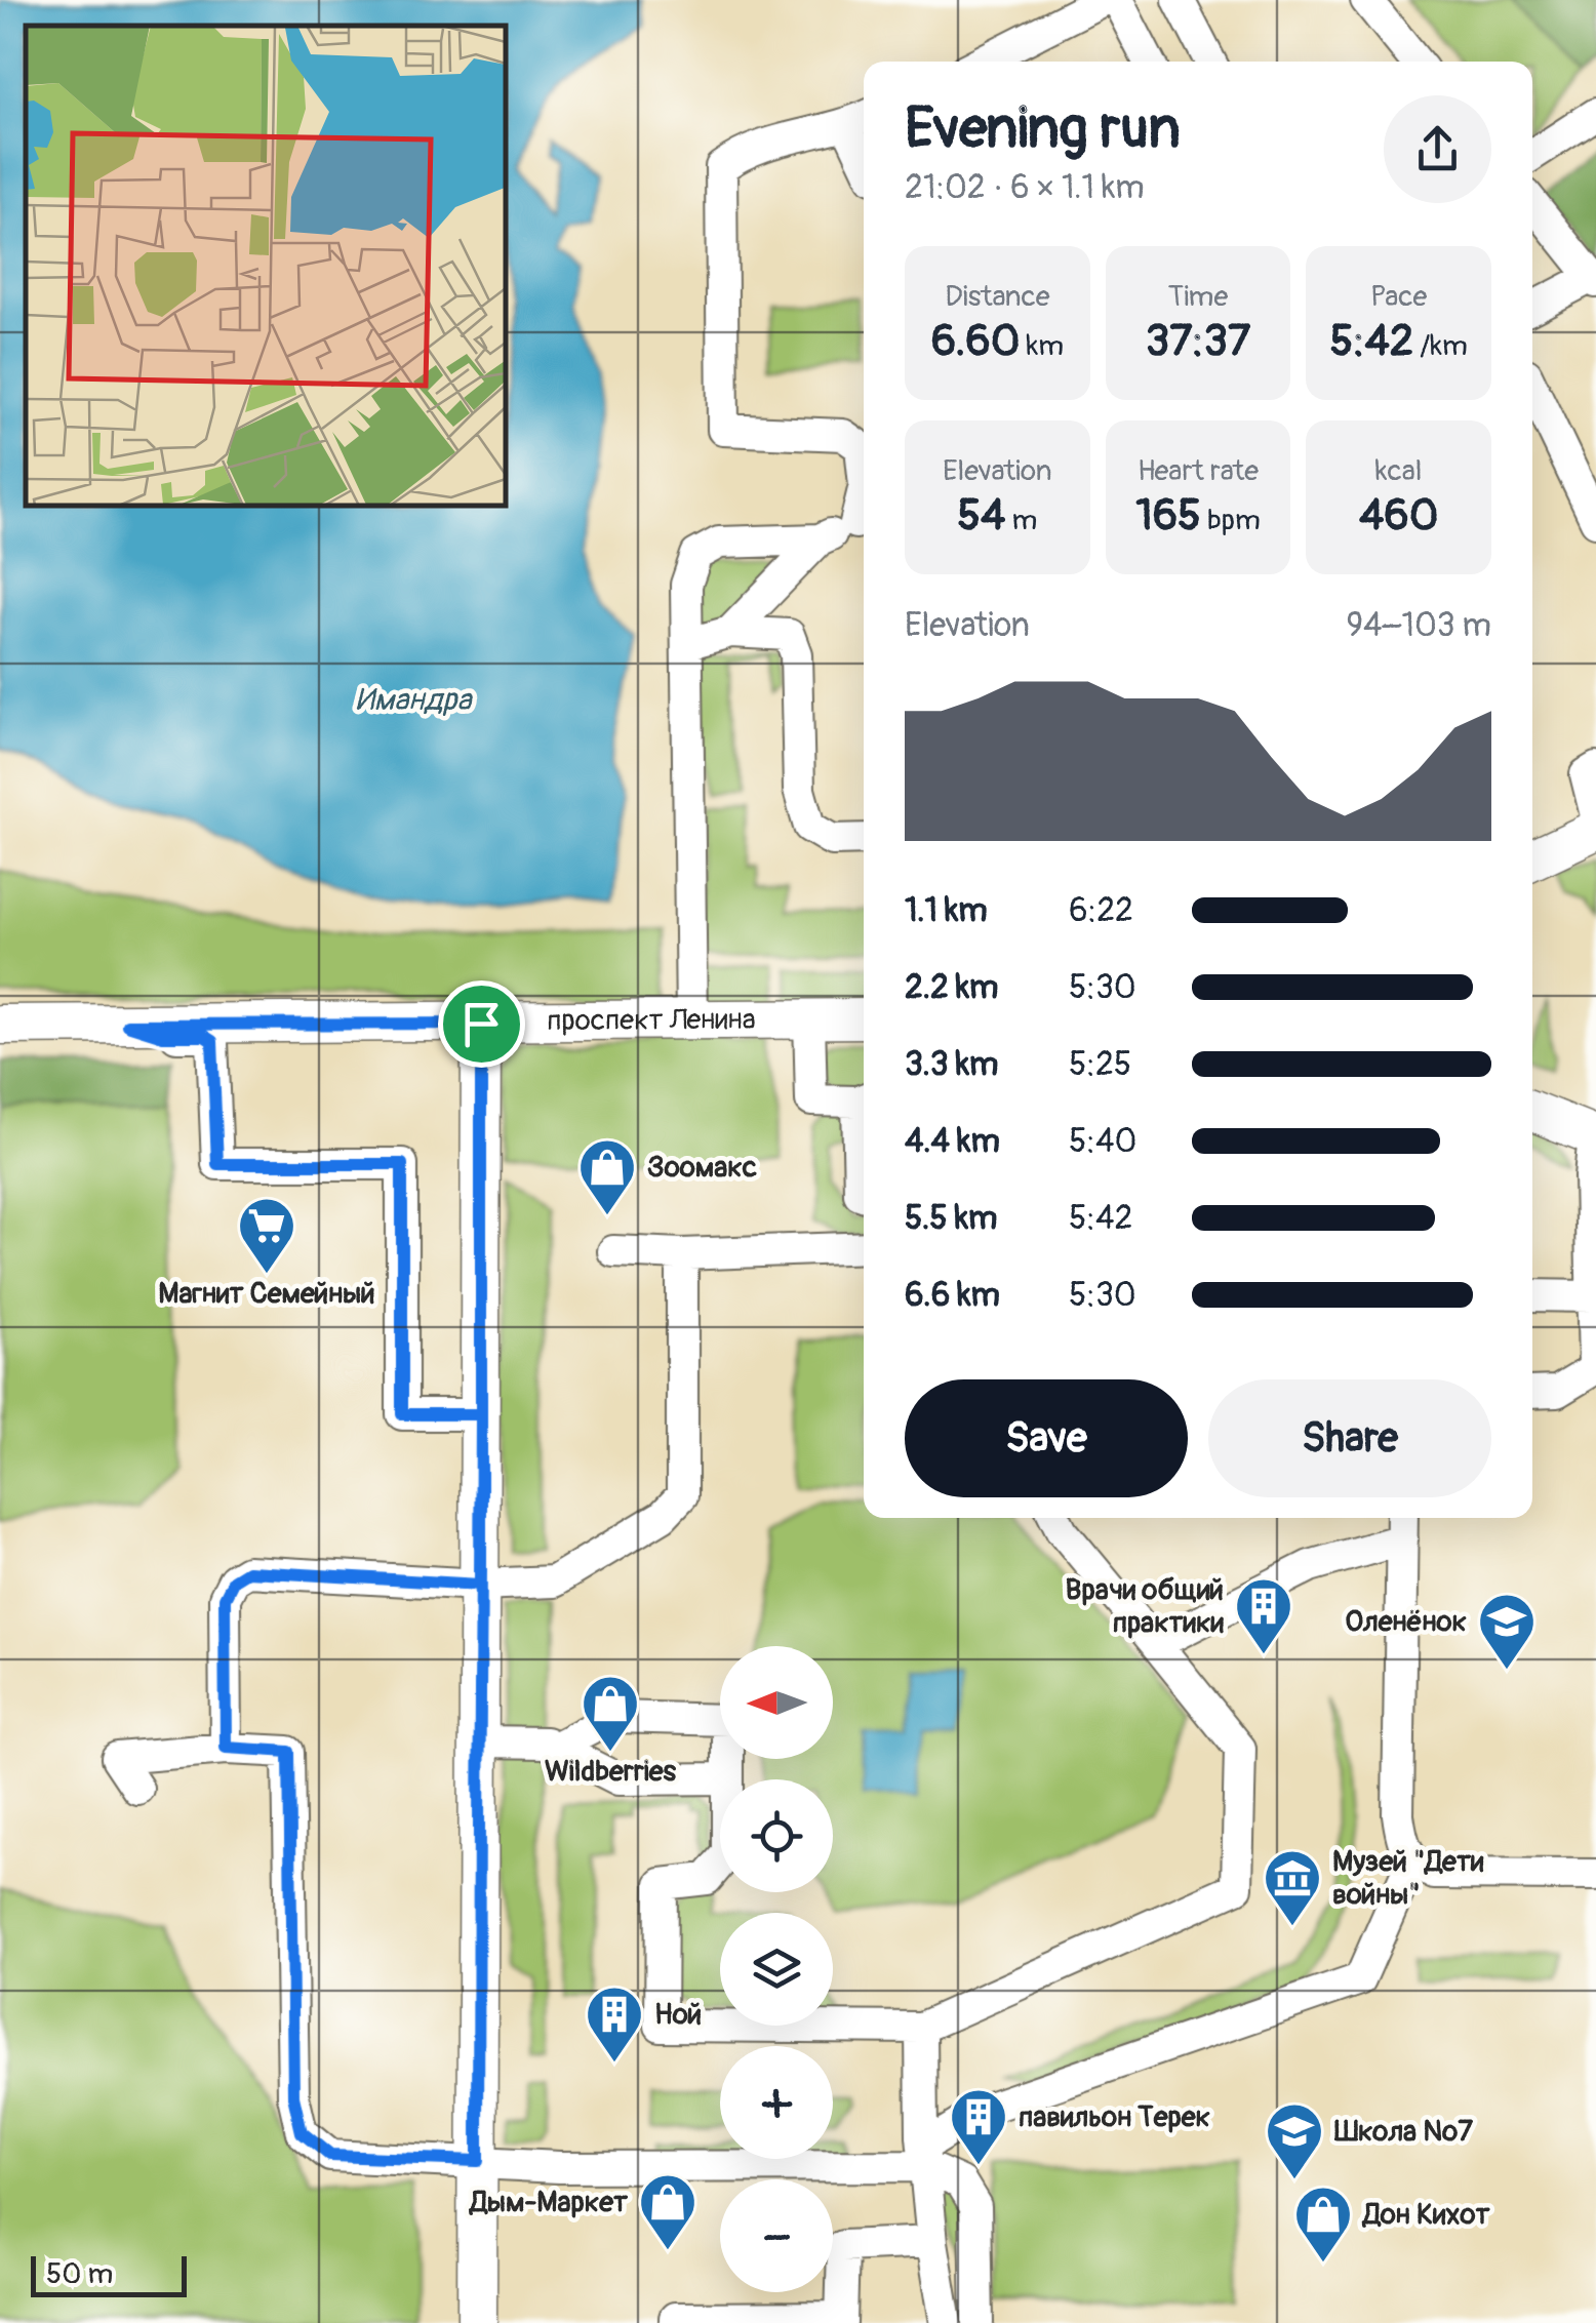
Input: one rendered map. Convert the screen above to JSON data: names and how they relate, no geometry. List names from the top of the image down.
{
  "streets": {
    "main road": ["проспект Ленина"]
  },
  "water": ["Имандра"],
  "places": {
    "shop": [
      "Зоомакс",
      "Wildberriеs",
      "Дым-Маркет",
      "Дон Кихот"
    ],
    "supermarket": ["Магнит Семейный"],
    "building": ["Врачи общий практики", "Ной", "павильон Терек"],
    "school or university": ["Оленёнок", "Школа №7"],
    "museum": ["Музей \"Дети войны\""]
  },
  "scale_bar": "50 m",
  "north": "left",
  "page": {
    "heading": ["Evening run", "21:02 · 6 × 1.1 km"],
    "stats": [
      ["Distance", "6.60 km"],
      ["Time", "37:37"],
      ["Pace", "5:42 /km"],
      ["Elevation", "54 m"],
      ["Heart rate", "165 bpm"],
      ["kcal", "460"]
    ],
    "chart": ["Elevation", "94–103 m"],
    "list": [
      {
        "name": "1.1 km",
        "note": "6:22"
      },
      {
        "name": "2.2 km",
        "note": "5:30"
      },
      {
        "name": "3.3 km",
        "note": "5:25"
      },
      {
        "name": "4.4 km",
        "note": "5:40"
      },
      {
        "name": "5.5 km",
        "note": "5:42"
      },
      {
        "name": "6.6 km",
        "note": "5:30"
      }
    ],
    "buttons": ["Save", "Share"],
    "map_buttons": ["+", "−"],
    "scale": "50 m"
  }
}
